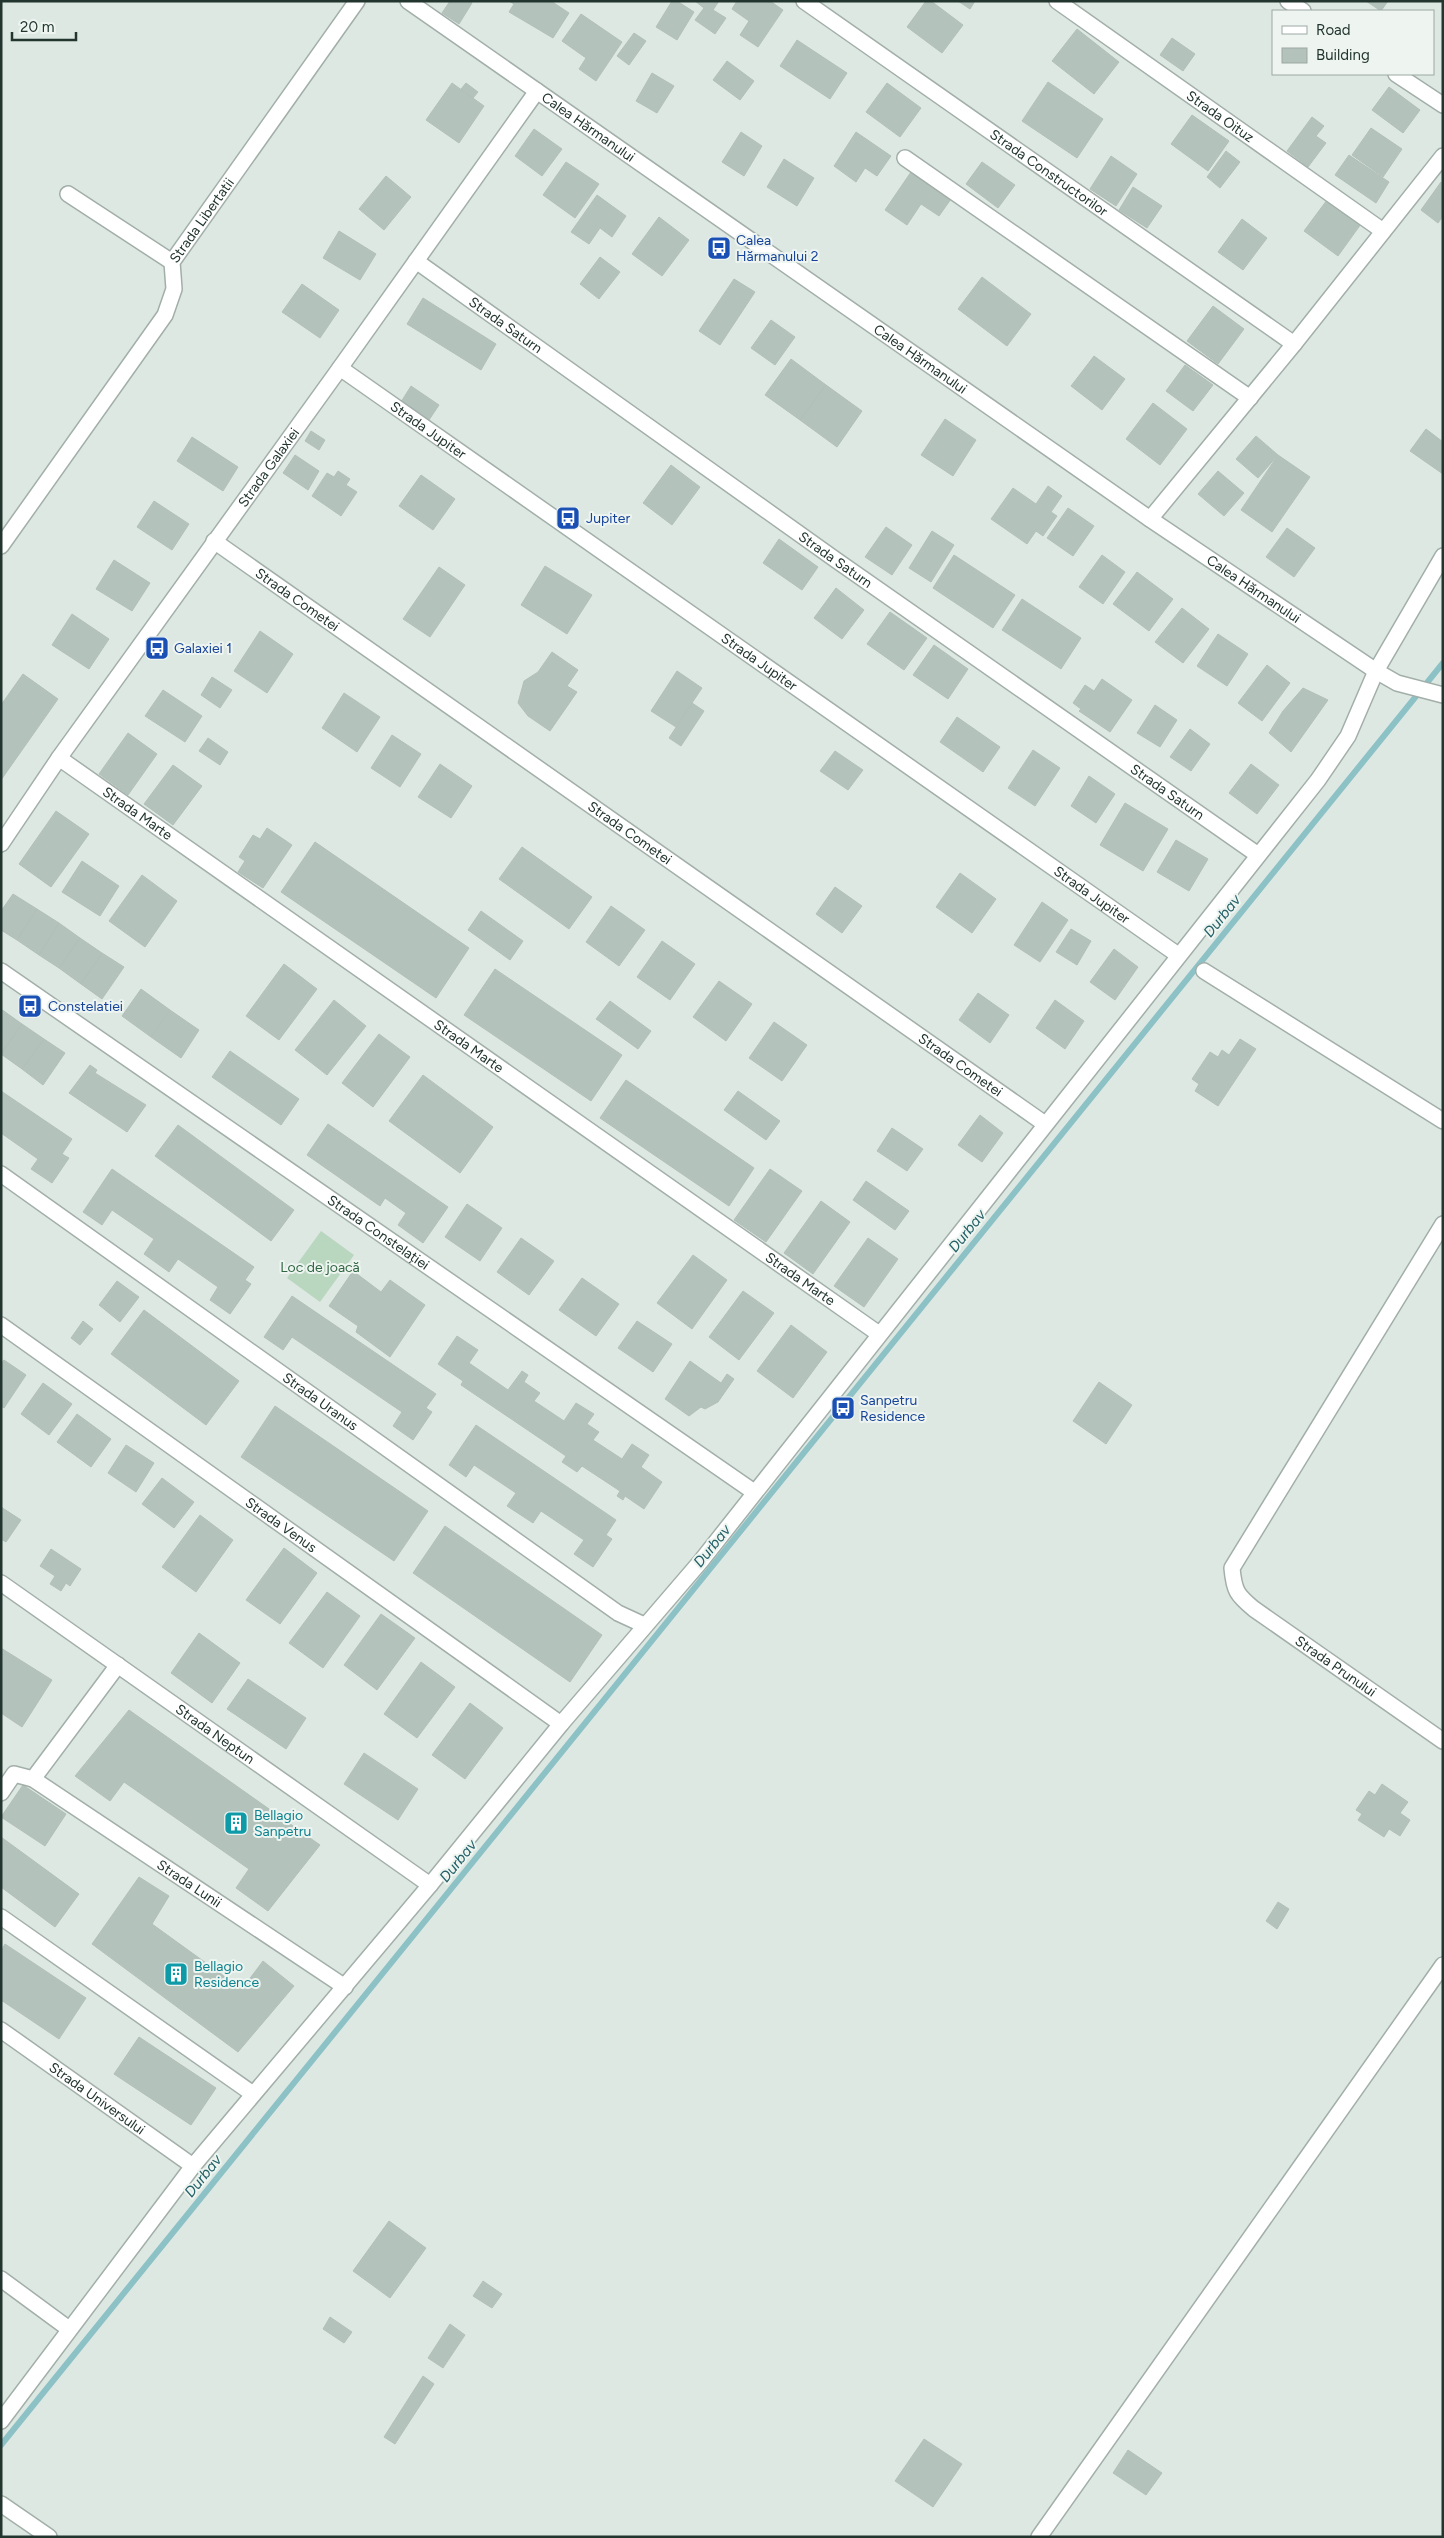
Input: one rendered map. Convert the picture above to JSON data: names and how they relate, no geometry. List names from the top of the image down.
{
  "streets": {
    "street": [
      "Strada Oituz",
      "Calea Hărmanului",
      "Strada Constructorilor",
      "Strada Libertatii",
      "Strada Saturn",
      "Strada Jupiter",
      "Strada Galaxiei",
      "Strada Cometei",
      "Strada Marte",
      "Strada Constelației",
      "Strada Uranus",
      "Strada Venus",
      "Strada Prunului",
      "Strada Neptun",
      "Strada Lunii",
      "Strada Universului"
    ]
  },
  "crossings": [
    ["Calea Hărmanului", "Strada Galaxiei"],
    ["Strada Saturn", "Strada Galaxiei"],
    ["Strada Jupiter", "Strada Galaxiei"],
    ["Strada Galaxiei", "Strada Cometei"],
    ["Strada Galaxiei", "Strada Marte"]
  ],
  "water": ["Durbav"],
  "parks": ["Loc de joacă"],
  "places": {
    "bus stop": [
      "Calea Hărmanului 2",
      "Jupiter",
      "Galaxiei 1",
      "Constelatiei",
      "Sanpetru Residence"
    ],
    "building": ["Bellagio Sanpetru", "Bellagio Residence"]
  },
  "legend": ["Road", "Building"],
  "scale_bar": "20 m"
}
